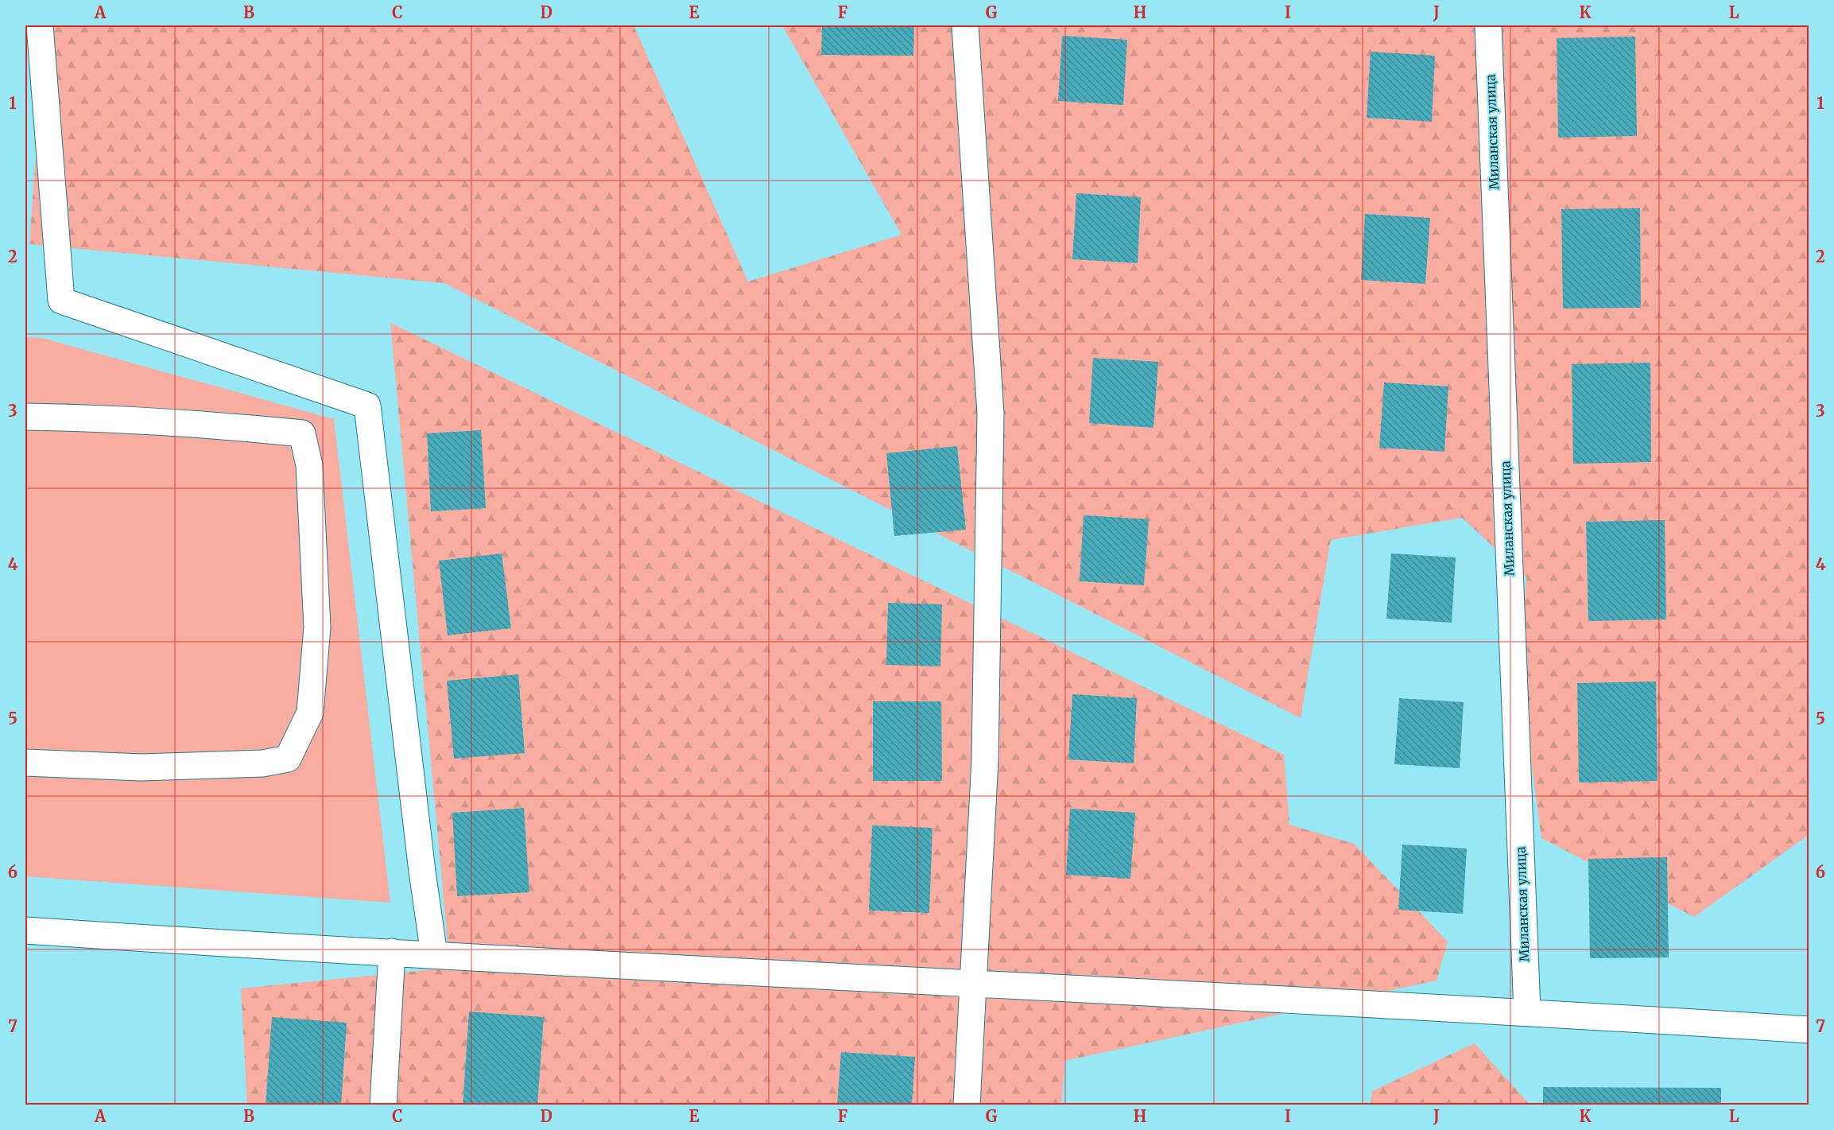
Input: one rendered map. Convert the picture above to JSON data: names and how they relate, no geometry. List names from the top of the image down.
{
  "streets": {
    "street": ["Миланская улица"]
  },
  "grid": {
    "columns": [
      "A",
      "B",
      "C",
      "D",
      "E",
      "F",
      "G",
      "H",
      "I",
      "J",
      "K",
      "L"
    ],
    "rows": [
      "1",
      "2",
      "3",
      "4",
      "5",
      "6",
      "7"
    ]
  }
}
